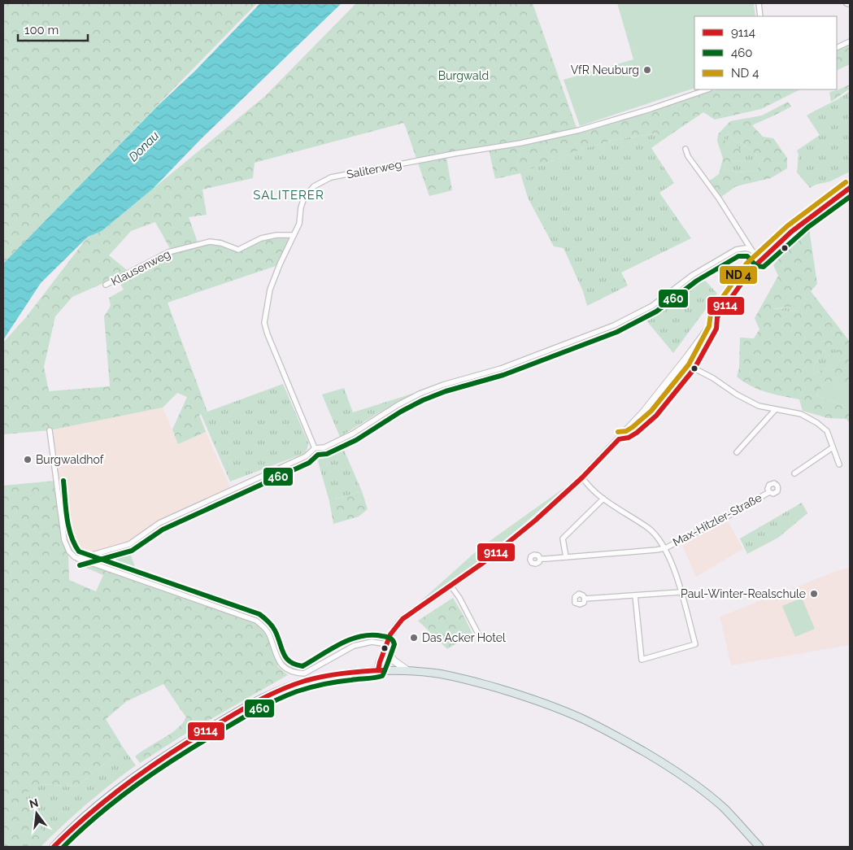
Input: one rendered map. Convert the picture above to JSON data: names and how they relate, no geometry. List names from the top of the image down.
{
  "streets": {
    "street": ["Saliterweg", "Klausenweg", "Max-Hitzler-Straße"]
  },
  "crossings": [
    ["Saliterweg", "Klausenweg"]
  ],
  "districts": ["SALITERER"],
  "water": ["Donau"],
  "parks": ["Burgwald"],
  "places": [
    "VfR Neuburg",
    "Burgwaldhof",
    "Paul-Winter-Realschule",
    "Das Acker Hotel"
  ],
  "lines": ["transit line 9114", "transit line 460"],
  "legend": ["9114", "460", "ND 4"],
  "scale_bar": "100 m",
  "north": "top"
}
